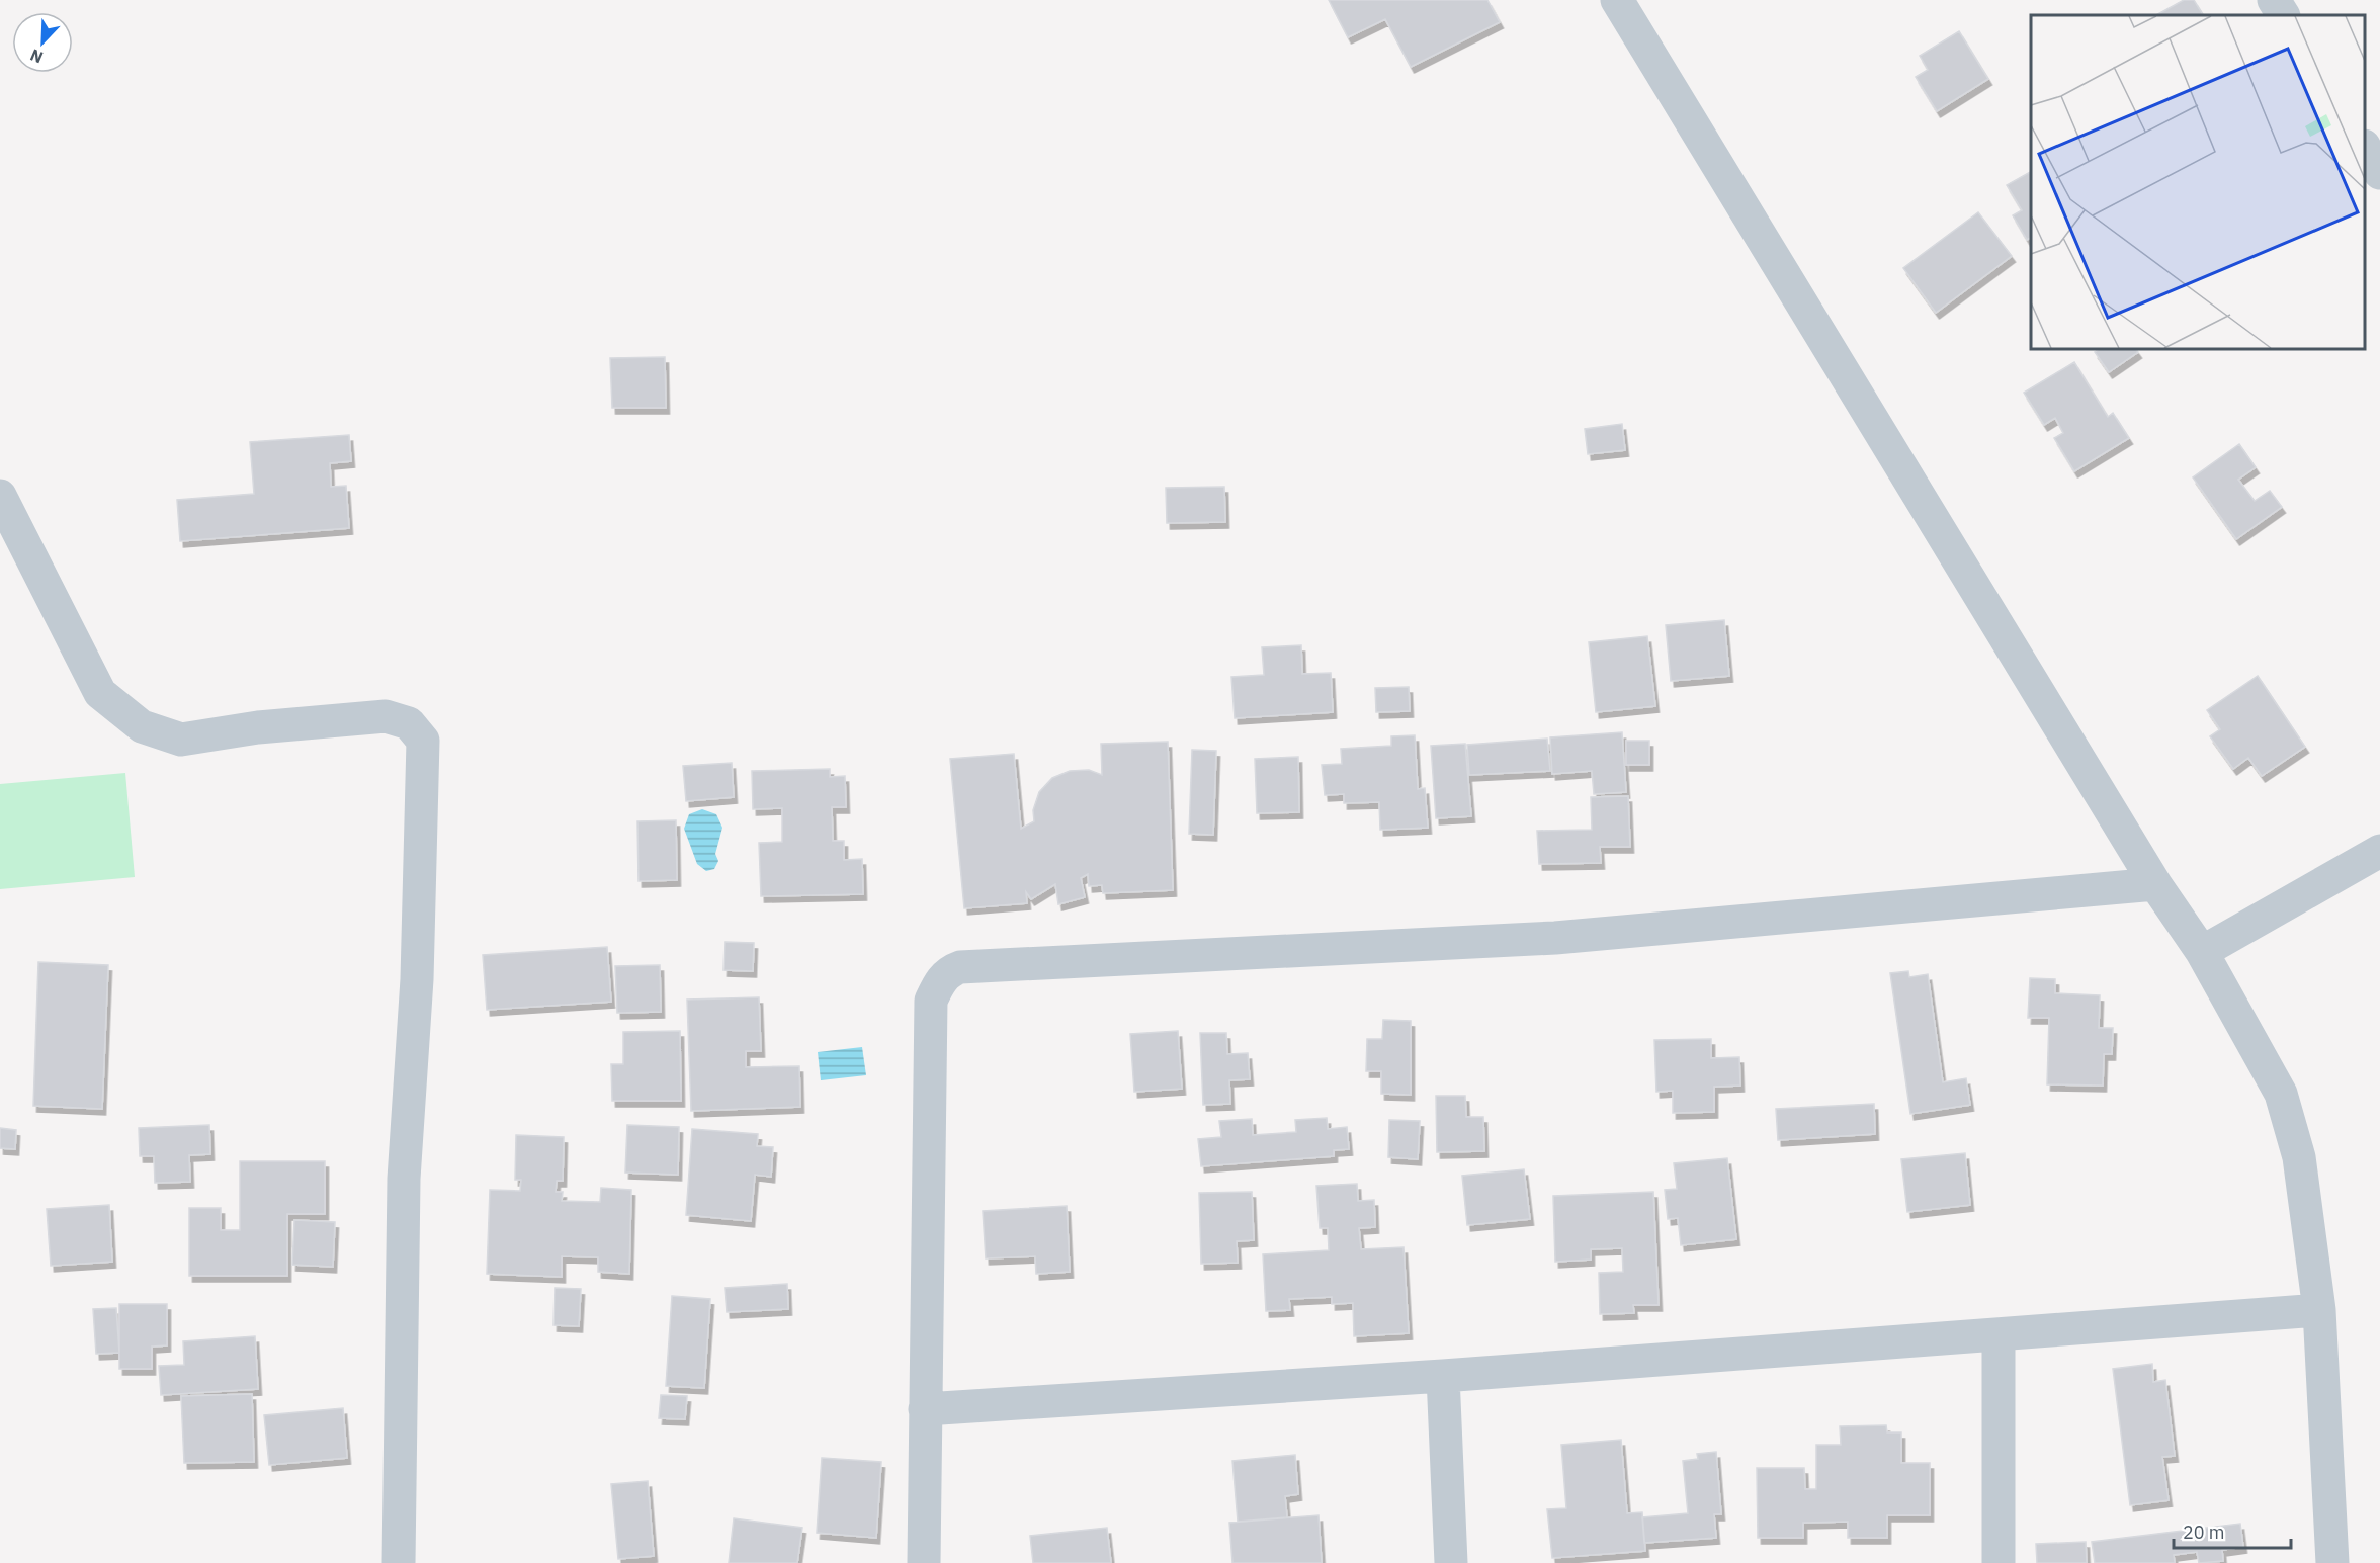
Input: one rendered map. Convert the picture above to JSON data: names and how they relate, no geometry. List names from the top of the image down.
{
  "scale_bar": "20 m",
  "north": "bottom left"
}
